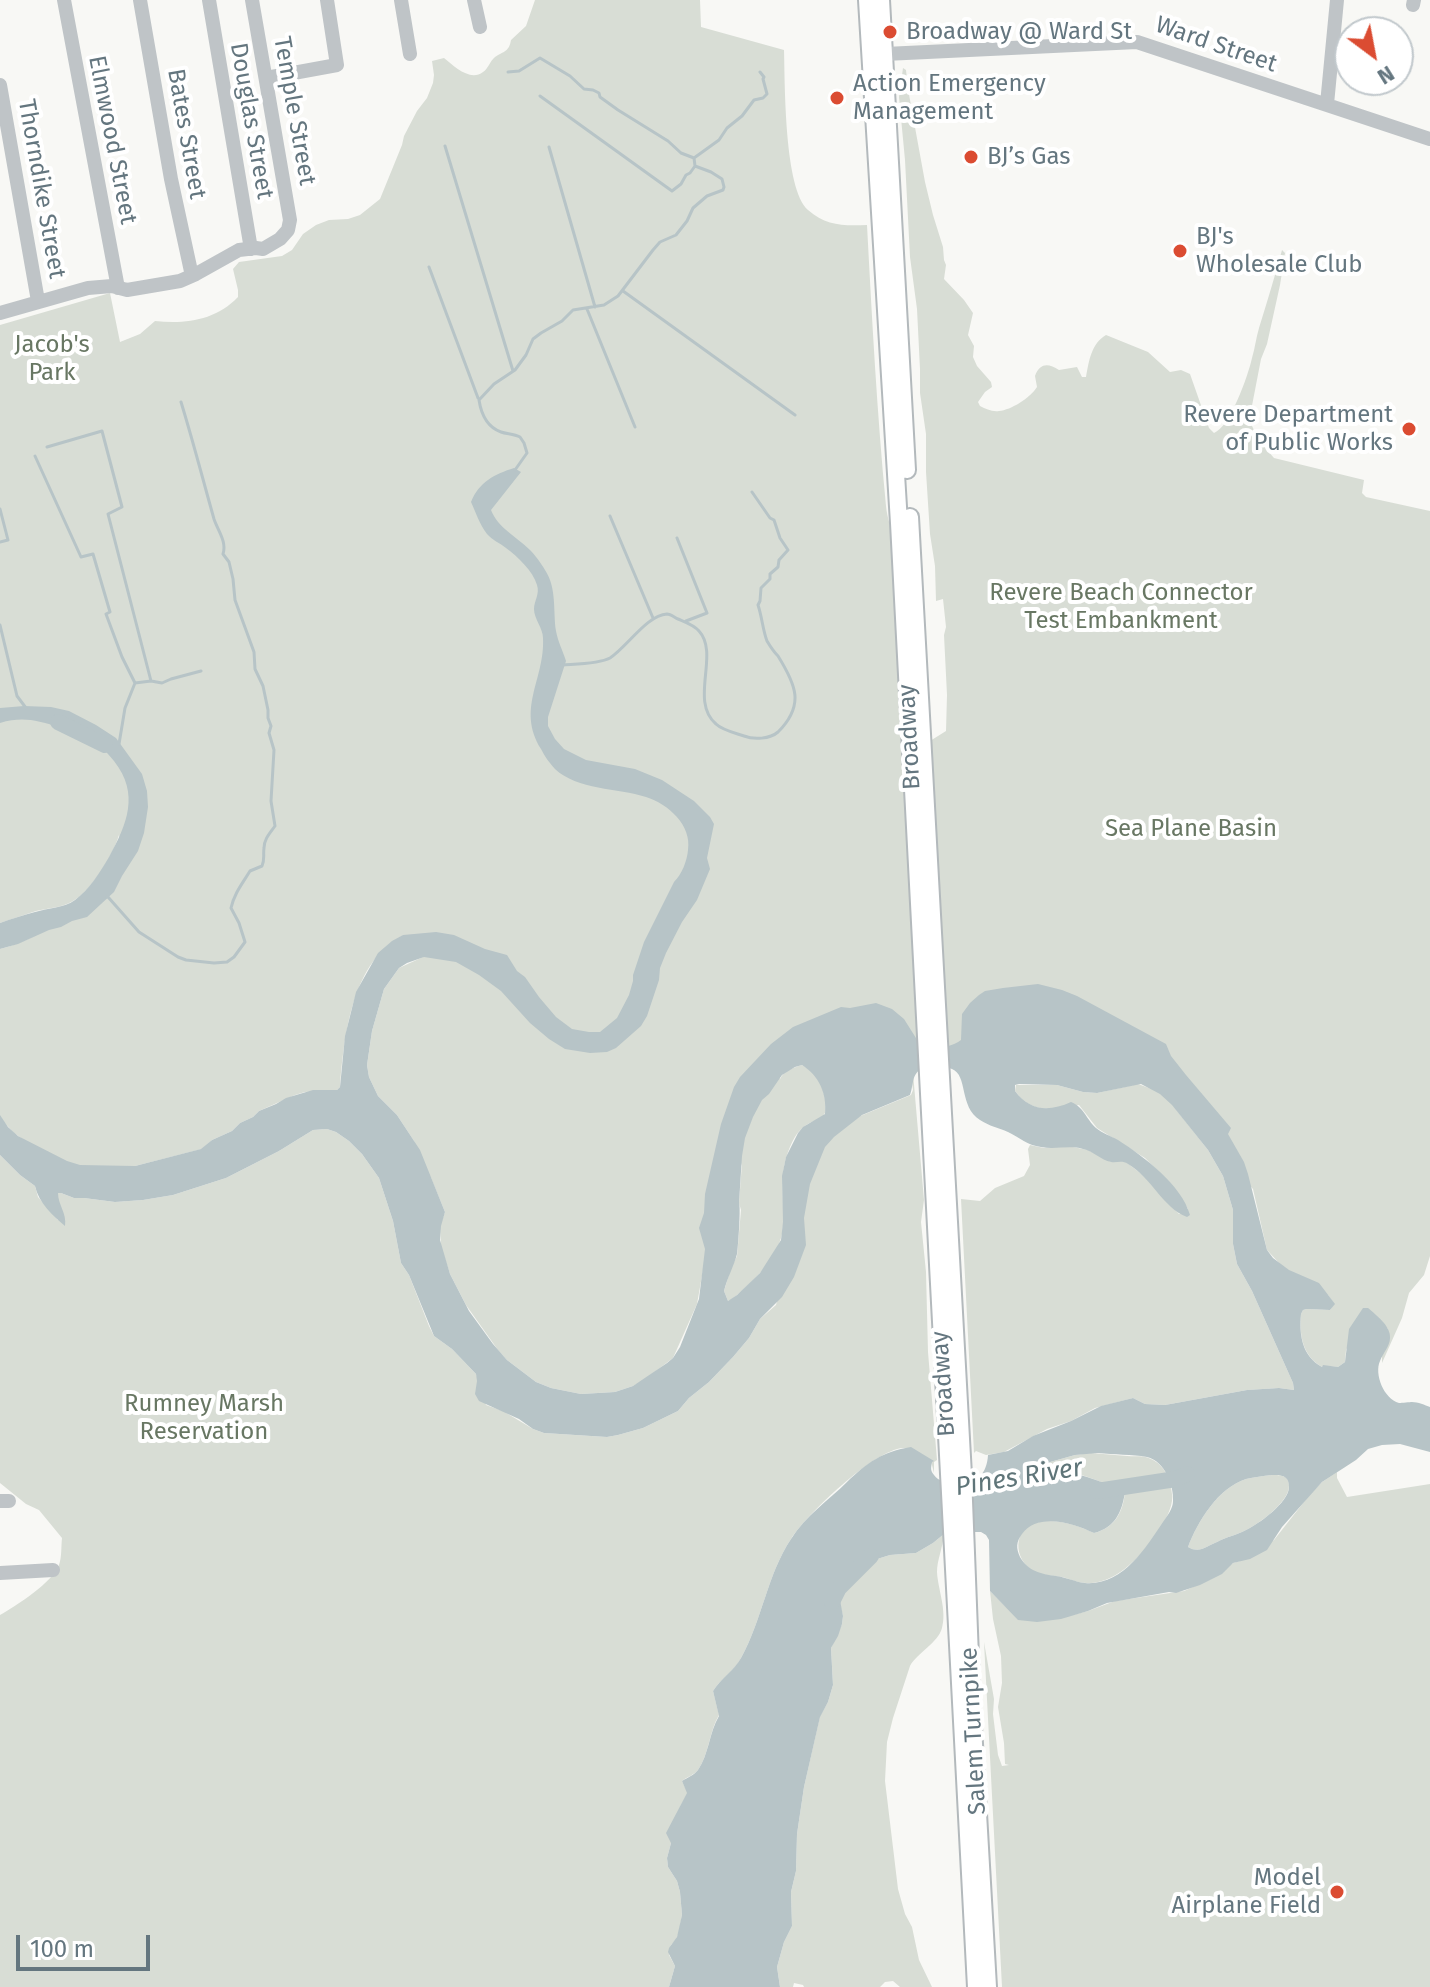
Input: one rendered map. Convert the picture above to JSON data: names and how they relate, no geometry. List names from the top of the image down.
{
  "streets": {
    "main road": ["Broadway", "Salem Turnpike"],
    "street": [
      "Ward Street",
      "Temple Street",
      "Douglas Street",
      "Bates Street",
      "Elmwood Street",
      "Thorndike Street"
    ]
  },
  "crossings": [
    ["Ward Street", "Broadway"],
    ["Temple Street", "Douglas Street"],
    ["Broadway", "Salem Turnpike"]
  ],
  "water": ["Pines River"],
  "parks": [
    "Jacob's Park",
    "Revere Beach Connector Test Embankment",
    "Sea Plane Basin",
    "Rumney Marsh Reservation"
  ],
  "places": [
    "Broadway @ Ward St",
    "Action Emergency Management",
    "BJ’s Gas",
    "BJ's Wholesale Club",
    "Revere Department of Public Works",
    "Model Airplane Field"
  ],
  "scale_bar": "100 m",
  "north": "bottom right"
}
